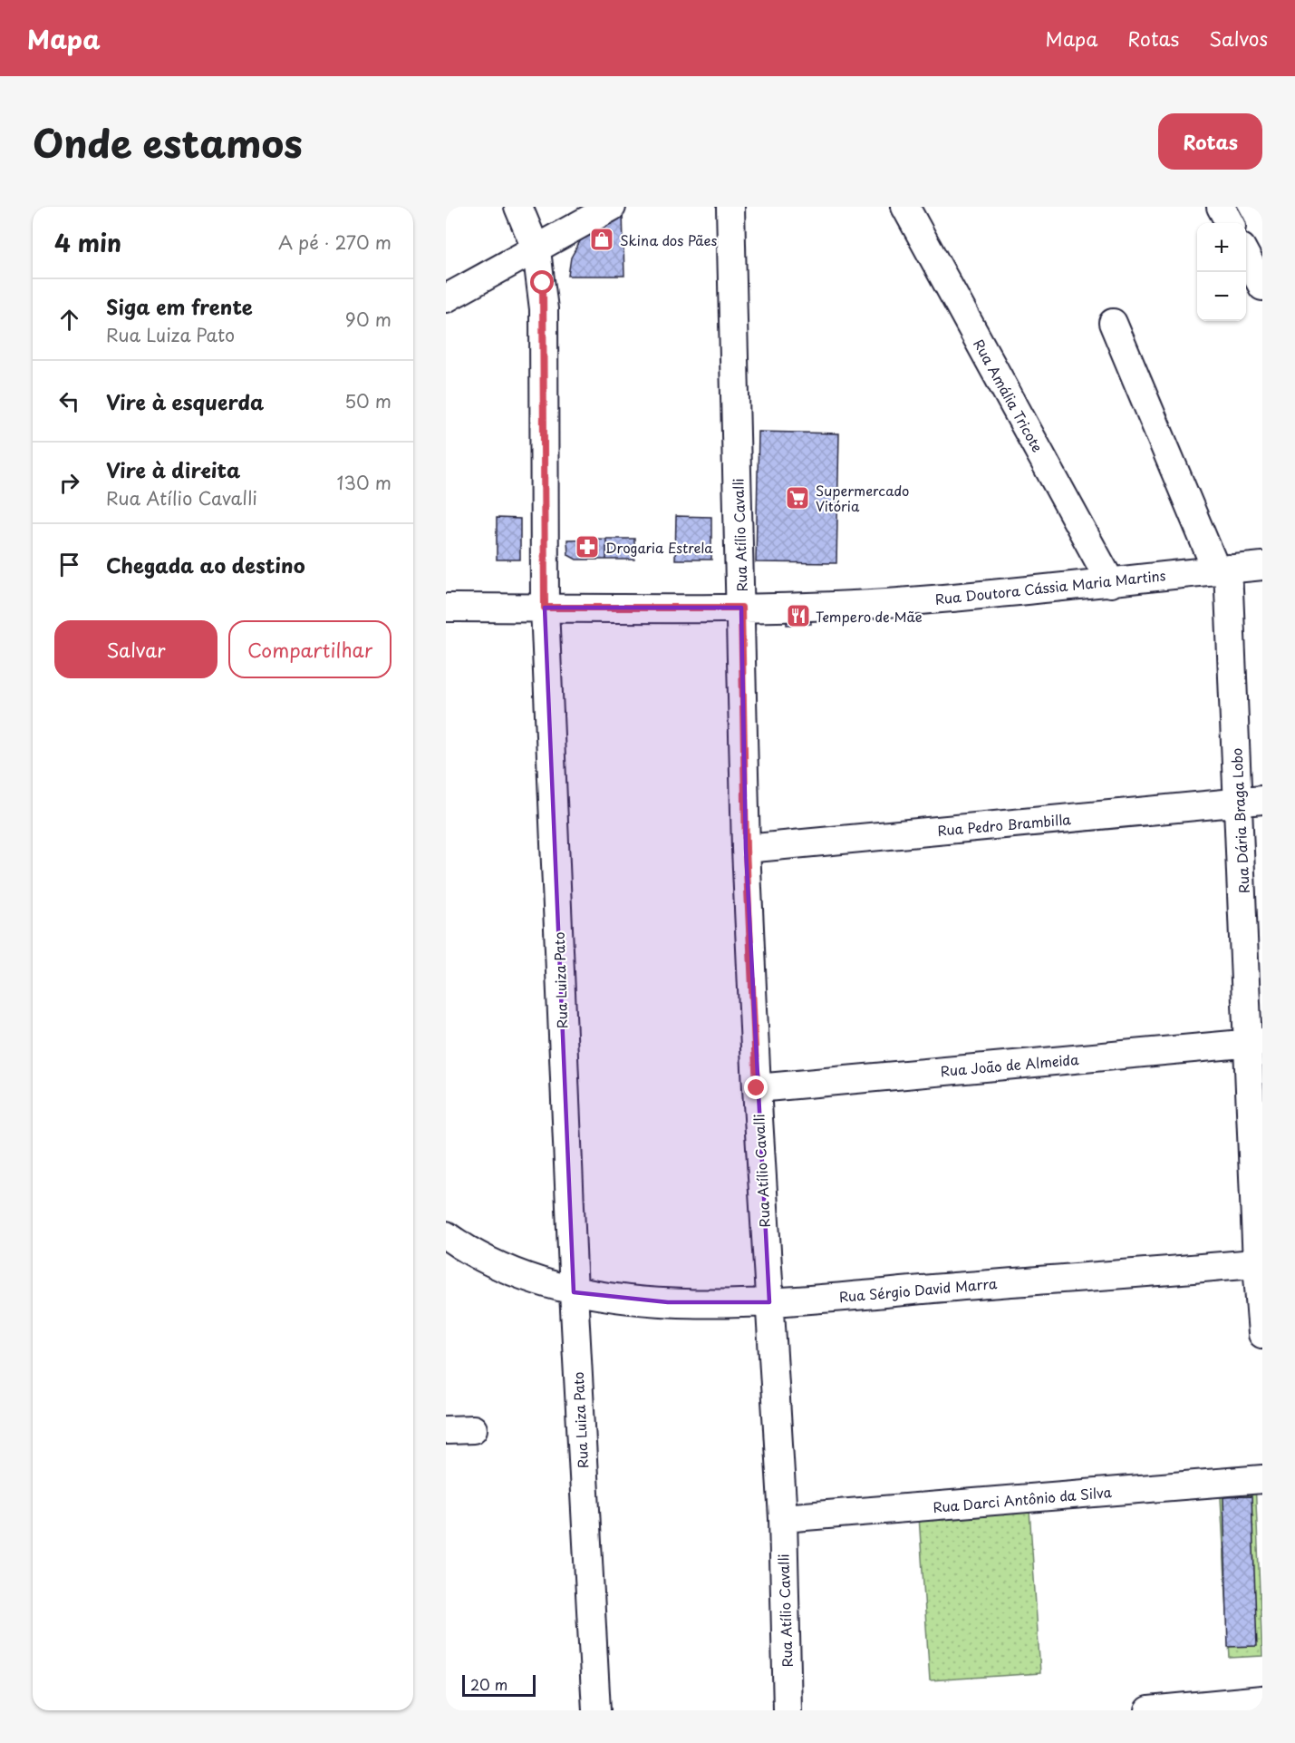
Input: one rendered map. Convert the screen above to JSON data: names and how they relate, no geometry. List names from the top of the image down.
{
  "streets": {
    "street": [
      "Rua Amália Tricote",
      "Rua Atílio Cavalli",
      "Rua Doutora Cássia Maria Martins",
      "Rua Dária Braga Lobo",
      "Rua Pedro Brambilla",
      "Rua Luiza Pato",
      "Rua João de Almeida",
      "Rua Sérgio David Marra",
      "Rua Darci Antônio da Silva"
    ]
  },
  "crossings": [
    ["Rua Amália Tricote", "Rua Doutora Cássia Maria Martins"],
    ["Rua Atílio Cavalli", "Rua Doutora Cássia Maria Martins"],
    ["Rua Atílio Cavalli", "Rua Pedro Brambilla"],
    ["Rua Atílio Cavalli", "Rua João de Almeida"],
    ["Rua Atílio Cavalli", "Rua Sérgio David Marra"],
    ["Rua Atílio Cavalli", "Rua Darci Antônio da Silva"],
    ["Rua Doutora Cássia Maria Martins", "Rua Dária Braga Lobo"],
    ["Rua Doutora Cássia Maria Martins", "Rua Luiza Pato"],
    ["Rua Dária Braga Lobo", "Rua Pedro Brambilla"],
    ["Rua Dária Braga Lobo", "Rua João de Almeida"],
    ["Rua Dária Braga Lobo", "Rua Sérgio David Marra"],
    ["Rua Luiza Pato", "Rua Sérgio David Marra"]
  ],
  "places": {
    "shop": ["Skina dos Pães"],
    "supermarket": ["Supermercado Vitória"],
    "pharmacy": ["Drogaria Estrela"],
    "restaurant": ["Tempero de Mãe"]
  },
  "scale_bar": "20 m",
  "page": {
    "header": "Mapa",
    "nav": ["Mapa", "Rotas", "Salvos"],
    "title": "Onde estamos",
    "buttons": [
      "Rotas",
      ["Salvar", "Compartilhar"]
    ],
    "heading": ["4 min", "A pé · 270 m"],
    "map_buttons": ["+", "−"],
    "list": [
      ["Siga em frente", "Rua Luiza Pato", "90 m"],
      ["Vire à esquerda", "50 m"],
      ["Vire à direita", "Rua Atílio Cavalli", "130 m"],
      "Chegada ao destino"
    ],
    "scale": "20 m"
  }
}
